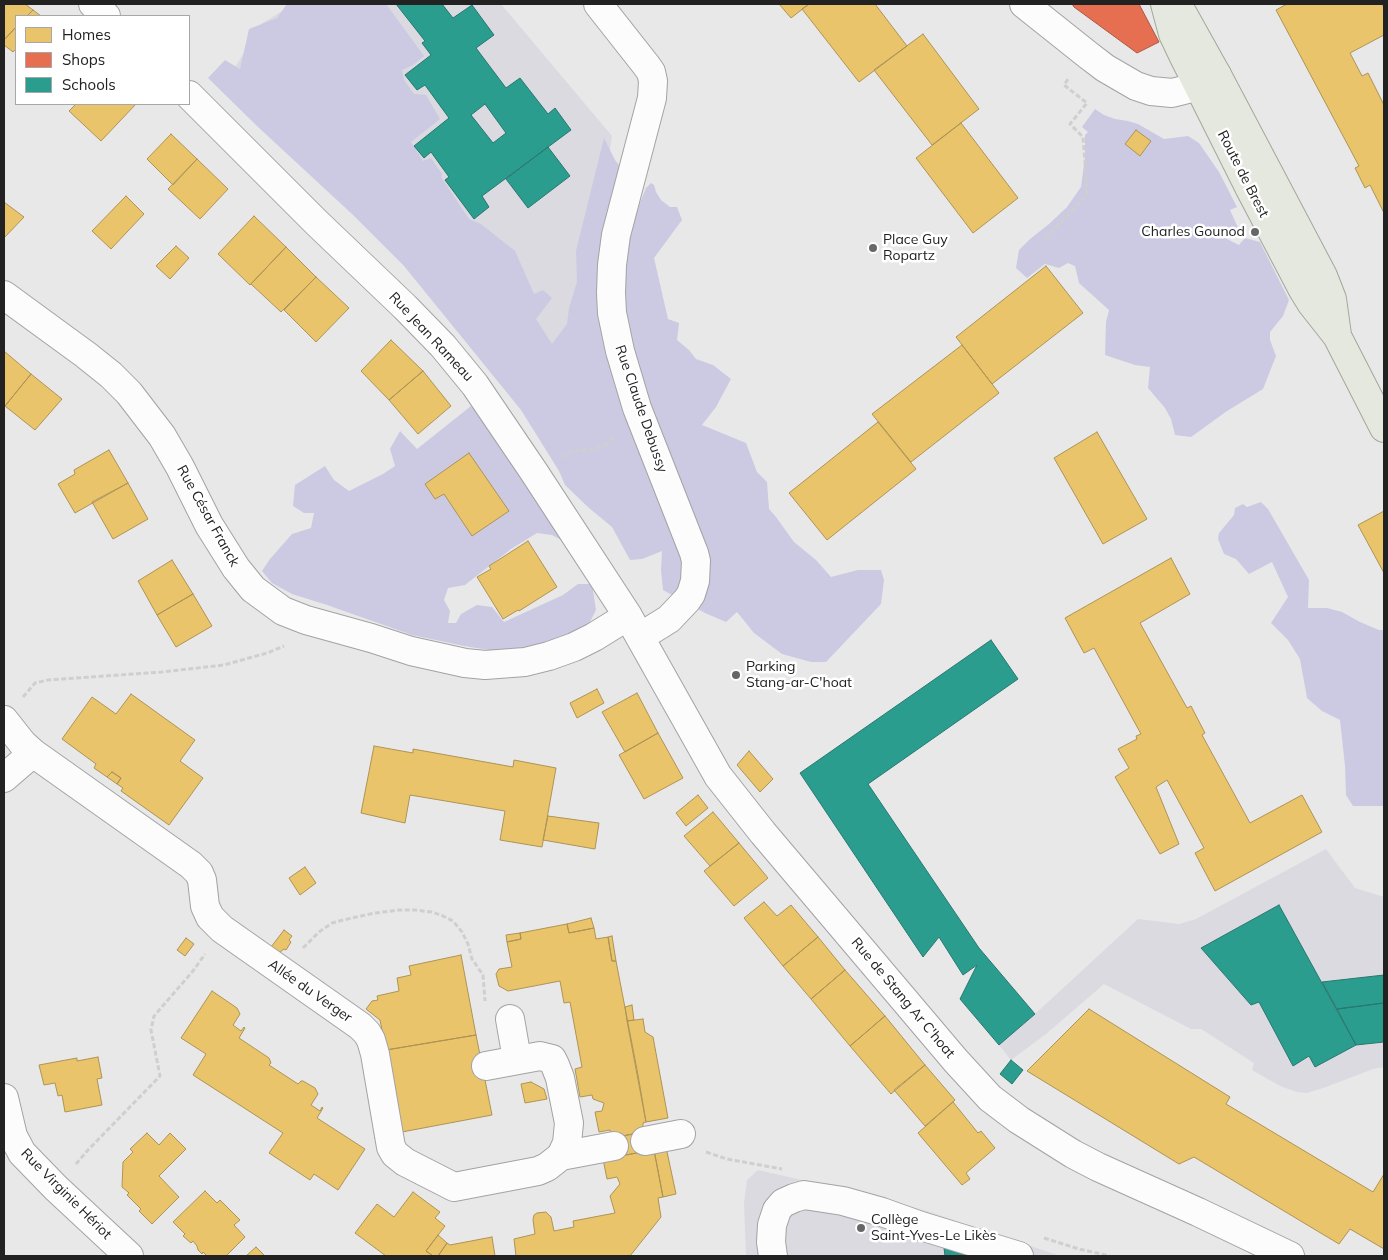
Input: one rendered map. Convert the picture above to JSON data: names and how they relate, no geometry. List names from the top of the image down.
{
  "streets": {
    "main road": ["Route de Brest"],
    "street": [
      "Rue Jean Rameau",
      "Rue Claude Debussy",
      "Rue César Franck",
      "Allée du Verger",
      "Rue de Stang Ar C'hoat",
      "Rue Virginie Hériot"
    ]
  },
  "crossings": [
    ["Rue Jean Rameau", "Rue Claude Debussy"],
    ["Rue Jean Rameau", "Rue César Franck"],
    ["Rue Jean Rameau", "Rue de Stang Ar C'hoat"],
    ["Rue Claude Debussy", "Rue César Franck"],
    ["Rue Claude Debussy", "Rue de Stang Ar C'hoat"],
    ["Rue César Franck", "Rue de Stang Ar C'hoat"]
  ],
  "places": [
    "Charles Gounod",
    "Place Guy Ropartz",
    "Parking Stang-ar-C'hoat",
    "Collège Saint-Yves-Le Likès"
  ],
  "legend": ["Homes", "Shops", "Schools"]
}
